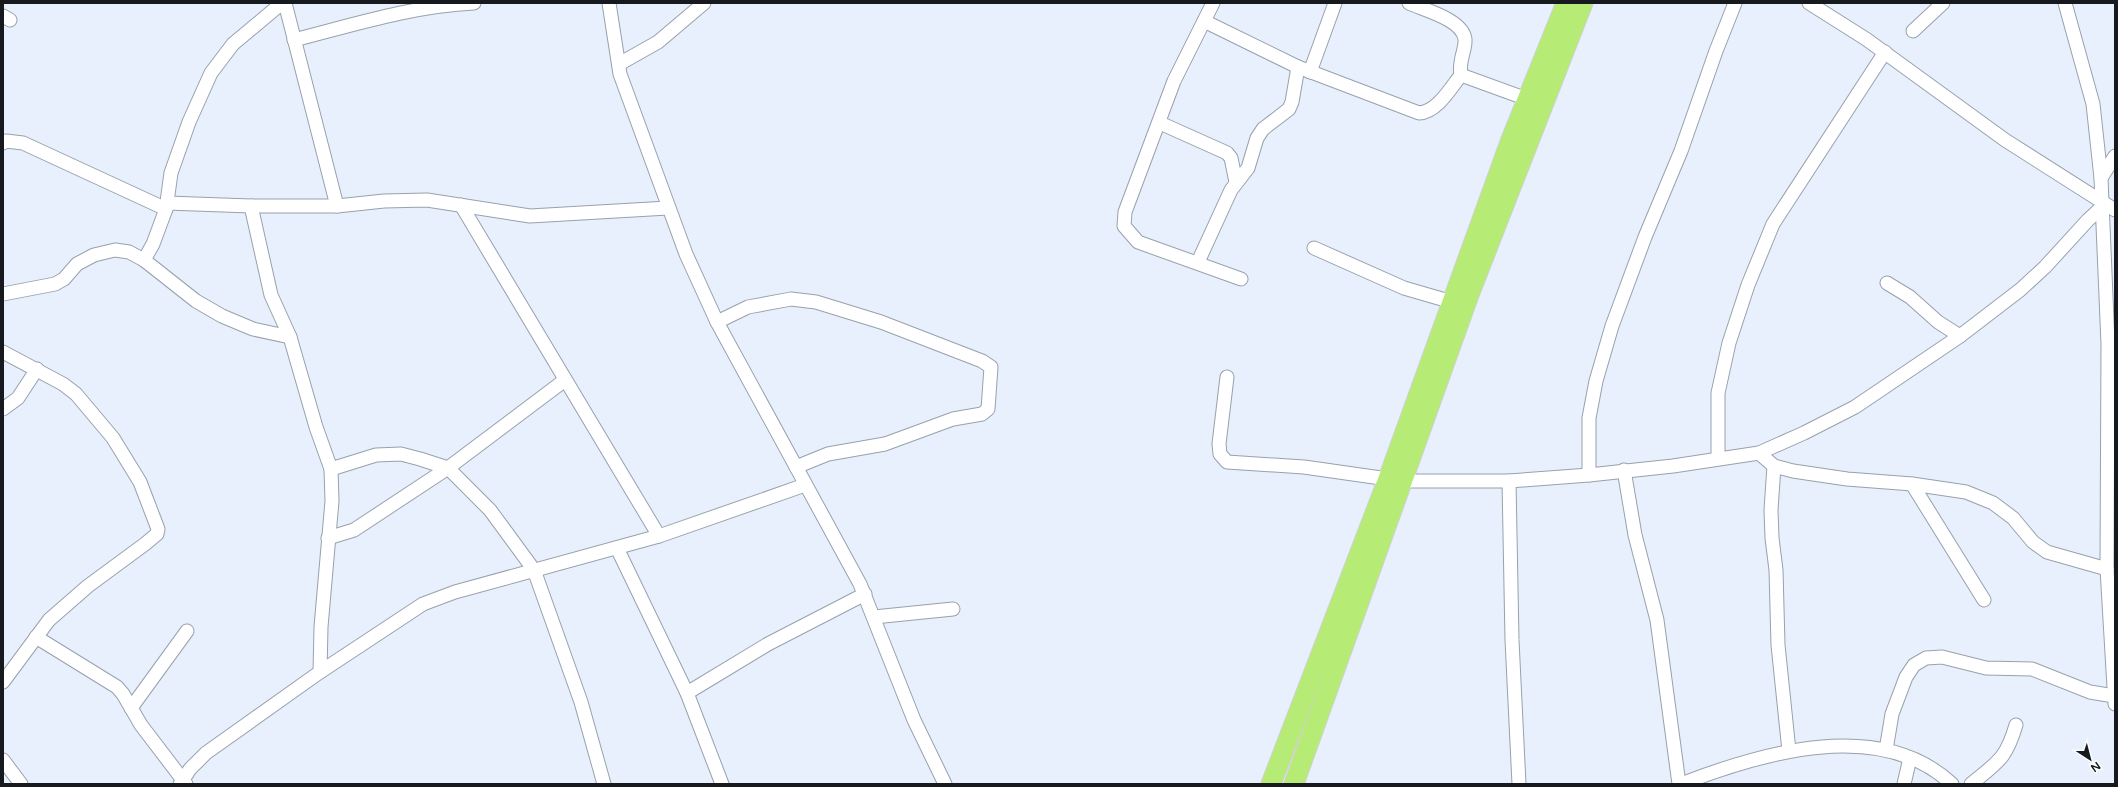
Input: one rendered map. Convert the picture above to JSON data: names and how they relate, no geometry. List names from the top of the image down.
{
  "north": "bottom right"
}
